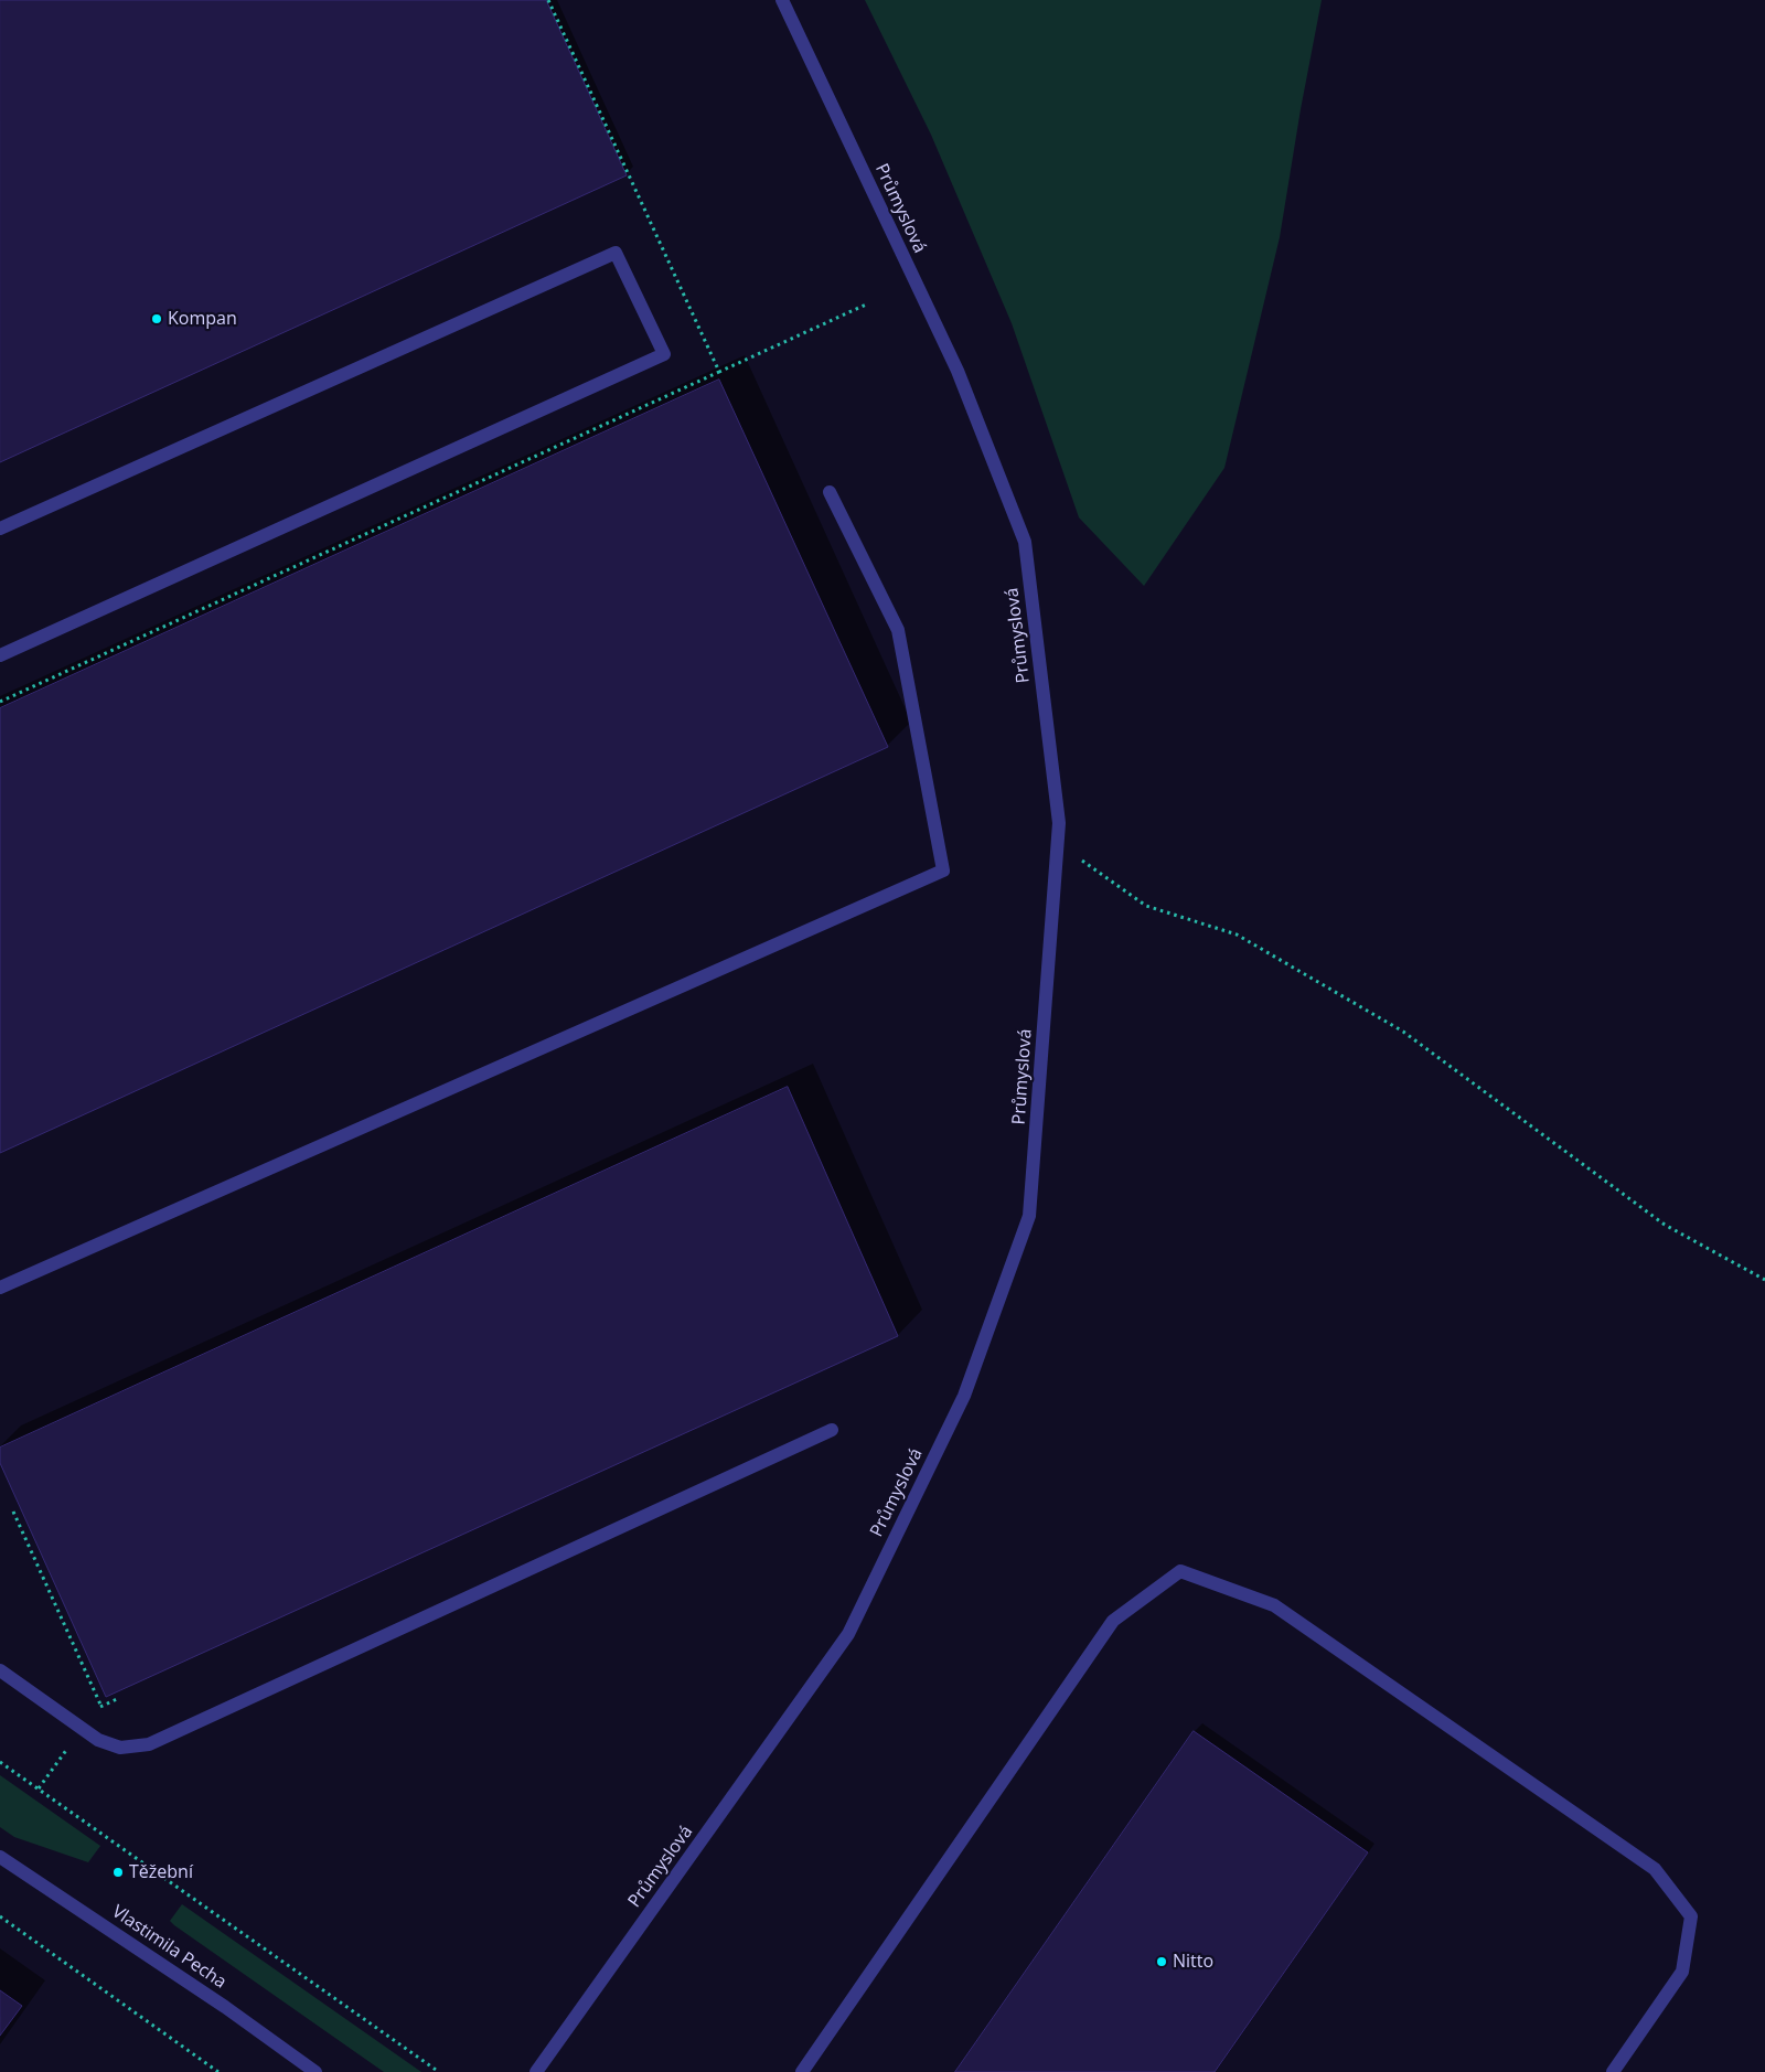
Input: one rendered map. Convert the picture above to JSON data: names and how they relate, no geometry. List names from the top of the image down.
{
  "streets": {
    "street": ["Průmyslová", "Vlastimila Pecha"]
  },
  "places": ["Kompan", "Těžební", "Nitto"]
}
